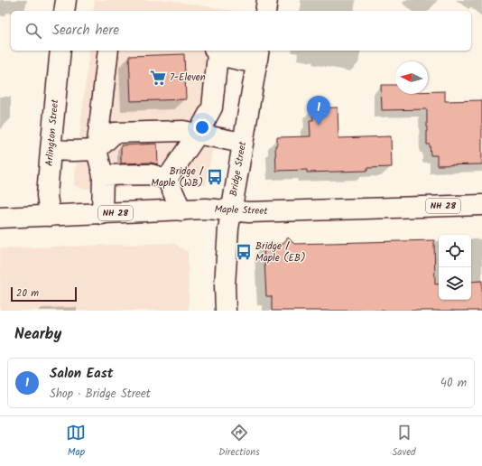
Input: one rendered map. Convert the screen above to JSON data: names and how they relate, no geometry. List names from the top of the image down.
{
  "streets": {
    "main road": [
      "Arlington Street",
      "Bridge Street",
      "NH 28",
      "Maple Street"
    ]
  },
  "crossings": [
    ["Arlington Street", "Maple Street"],
    ["Bridge Street", "Maple Street"]
  ],
  "places": {
    "supermarket": ["7-Eleven"],
    "bus stop": ["Bridge / Maple (WB)", "Bridge / Maple (EB)"]
  },
  "scale_bar": "20 m",
  "north": "left",
  "page": {
    "search": "Search here",
    "pins": "1",
    "scale": "20 m",
    "heading": "Nearby",
    "list": [
      {
        "mark": "1",
        "name": "Salon East",
        "note": "Shop · Bridge Street",
        "value": "40 m"
      }
    ],
    "nav": ["Map", "Directions", "Saved"]
  }
}
